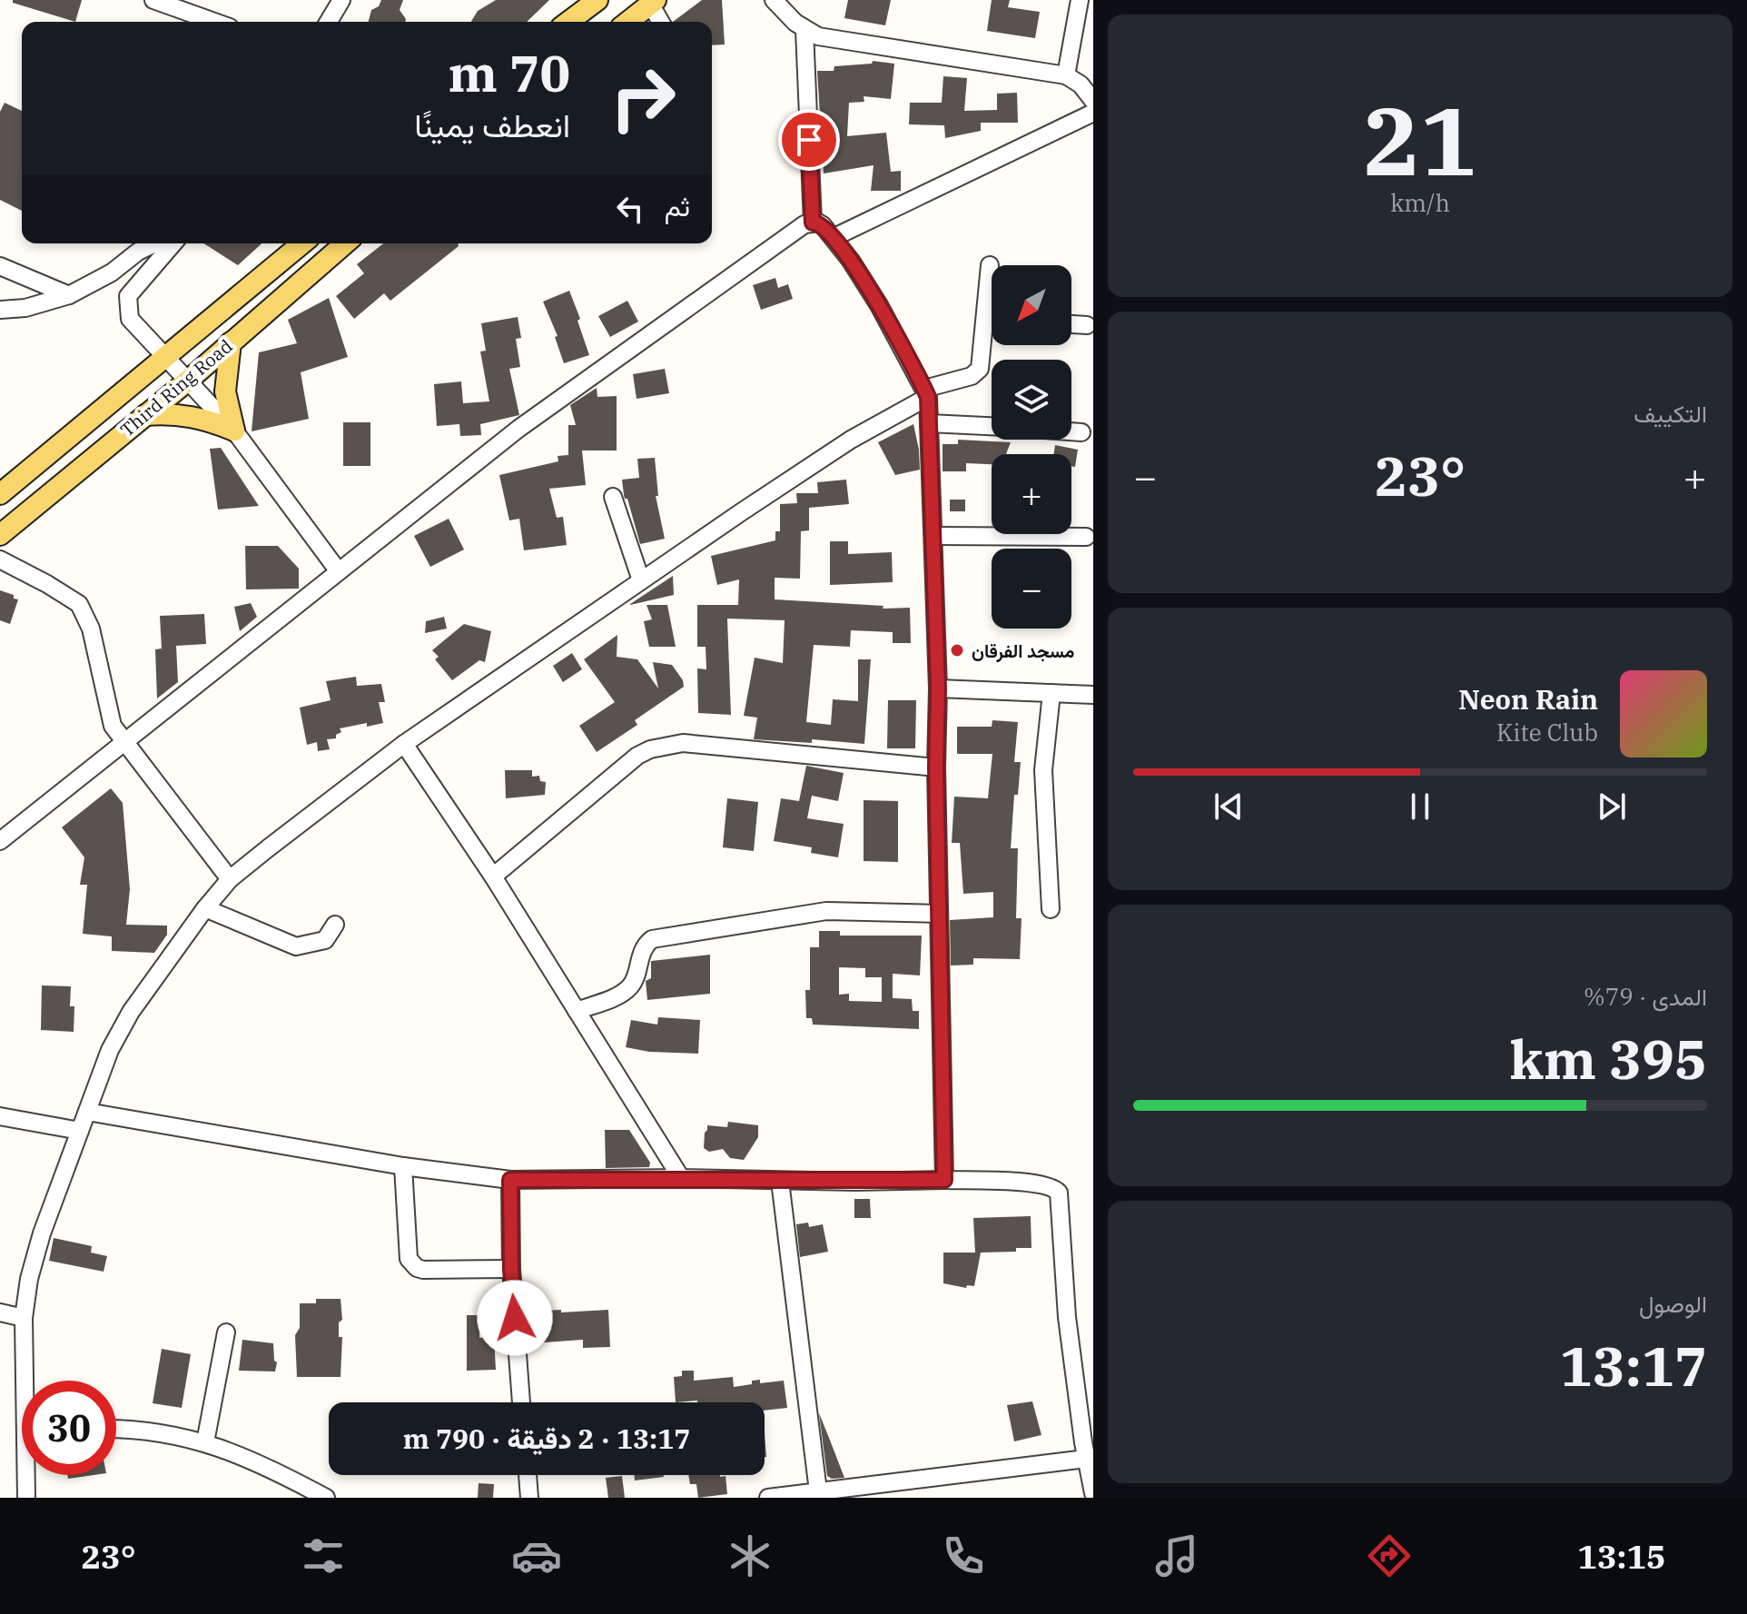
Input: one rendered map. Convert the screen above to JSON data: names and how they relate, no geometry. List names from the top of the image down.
{
  "streets": {
    "main road": ["Third Ring Road"]
  },
  "places": ["مسجد الفرقان"],
  "north": "bottom left",
  "page": {
    "tile": [
      ["21", "km/h"],
      "التكييف",
      ["المدى · 79%", "395 km"],
      ["الوصول", "13:17"]
    ],
    "turn": ["70 m", "انعطف يمينًا"],
    "then": "ثم",
    "map_buttons": ["+", "−"],
    "heat": ["−", "23°", "+"],
    "song": ["Neon Rain", "Kite Club"],
    "limit": "30",
    "trip": "13:17 · 2 دقيقة · 790 m",
    "tabs": ["13:15", "23°"]
  }
}
